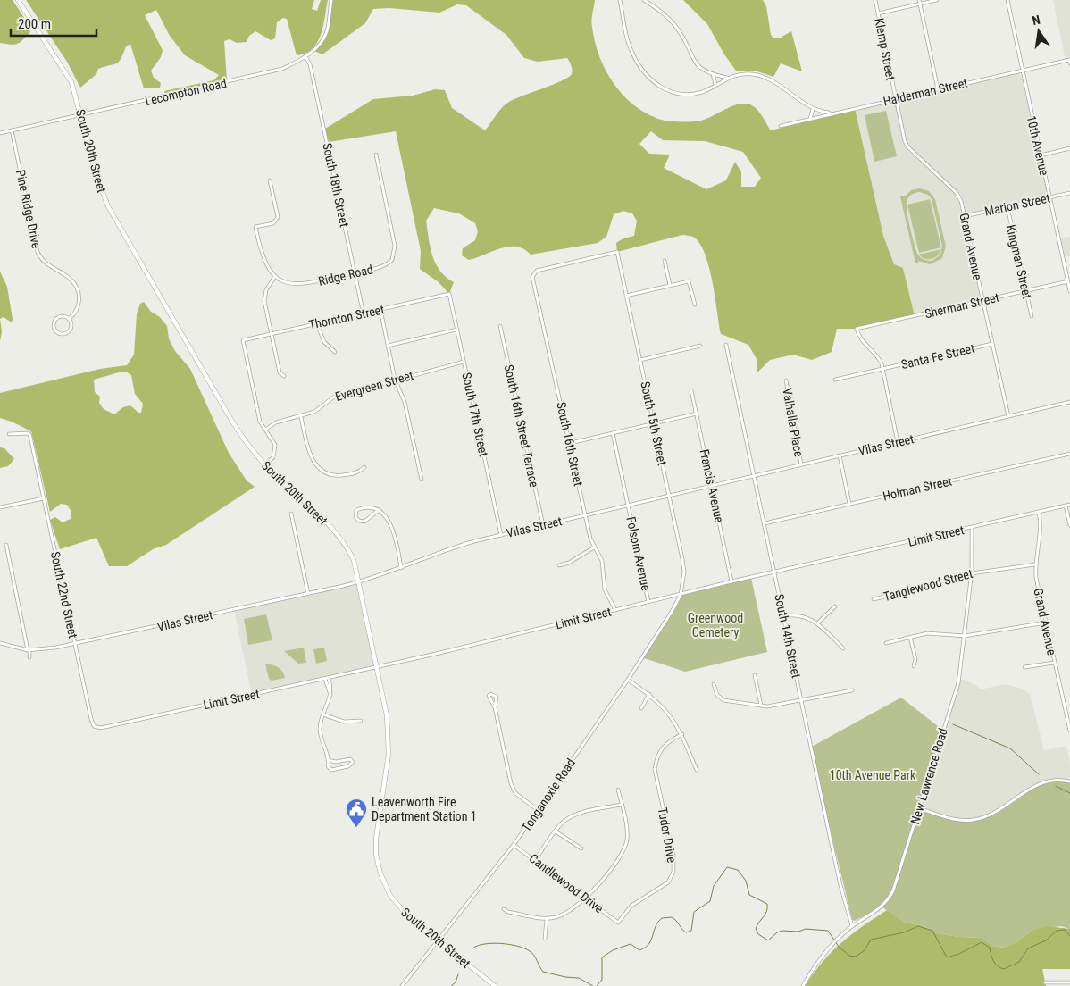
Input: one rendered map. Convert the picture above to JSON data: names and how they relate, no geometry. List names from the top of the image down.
{
  "streets": {
    "main road": ["South 20th Street"],
    "street": [
      "Klemp Street",
      "Lecompton Road",
      "Halderman Street",
      "10th Avenue",
      "South 18th Street",
      "Marion Street",
      "Pine Ridge Drive",
      "Grand Avenue",
      "Kingman Street",
      "Ridge Road",
      "Sherman Street",
      "Thornton Street",
      "Santa Fe Street",
      "Evergreen Street",
      "South 17th Street",
      "Valhalla Place",
      "South 15th Street",
      "South 16th Street Terrace",
      "South 16th Street",
      "Vilas Street",
      "Francis Avenue",
      "Holman Street",
      "Limit Street",
      "Folsom Avenue",
      "Tanglewood Street",
      "South 22nd Street",
      "South 14th Street",
      "New Lawrence Road",
      "Tonganoxie Road",
      "Tudor Drive",
      "Candlewood Drive"
    ]
  },
  "crossings": [
    ["Klemp Street", "Halderman Street"],
    ["Klemp Street", "Grand Avenue"],
    ["Lecompton Road", "South 20th Street"],
    ["Lecompton Road", "South 18th Street"],
    ["Lecompton Road", "Pine Ridge Drive"],
    ["Halderman Street", "10th Avenue"],
    ["Halderman Street", "Grand Avenue"],
    ["10th Avenue", "Marion Street"],
    ["10th Avenue", "Sherman Street"],
    ["South 20th Street", "Vilas Street"],
    ["South 20th Street", "Limit Street"],
    ["South 20th Street", "Tonganoxie Road"],
    ["South 18th Street", "Ridge Road"],
    ["South 18th Street", "Thornton Street"],
    ["Marion Street", "Grand Avenue"],
    ["Marion Street", "Kingman Street"],
    ["Grand Avenue", "Sherman Street"],
    ["Grand Avenue", "Santa Fe Street"],
    ["Grand Avenue", "Vilas Street"],
    ["Grand Avenue", "Limit Street"],
    ["Grand Avenue", "Tanglewood Street"],
    ["Kingman Street", "Sherman Street"],
    ["Sherman Street", "Santa Fe Street"],
    ["Thornton Street", "Evergreen Street"],
    ["Thornton Street", "South 17th Street"],
    ["Evergreen Street", "South 17th Street"],
    ["South 17th Street", "Vilas Street"],
    ["Valhalla Place", "Vilas Street"],
    ["South 15th Street", "South 16th Street"],
    ["South 15th Street", "Vilas Street"],
    ["South 15th Street", "Limit Street"],
    ["South 15th Street", "Tonganoxie Road"],
    ["South 16th Street Terrace", "Vilas Street"],
    ["South 16th Street", "Vilas Street"],
    ["South 16th Street", "Limit Street"],
    ["Vilas Street", "Francis Avenue"],
    ["Vilas Street", "Folsom Avenue"],
    ["Vilas Street", "South 22nd Street"],
    ["Vilas Street", "South 14th Street"],
    ["Francis Avenue", "Limit Street"],
    ["Holman Street", "South 14th Street"],
    ["Limit Street", "Folsom Avenue"],
    ["Limit Street", "South 22nd Street"],
    ["Limit Street", "South 14th Street"],
    ["Limit Street", "New Lawrence Road"],
    ["Limit Street", "Tonganoxie Road"],
    ["Tanglewood Street", "New Lawrence Road"],
    ["South 14th Street", "New Lawrence Road"],
    ["Tonganoxie Road", "Candlewood Drive"],
    ["Tudor Drive", "Candlewood Drive"]
  ],
  "parks": ["Greenwood Cemetery", "10th Avenue Park"],
  "places": {
    "public building": ["Leavenworth Fire Department Station 1"]
  },
  "scale_bar": "200 m",
  "north": "top"
}
